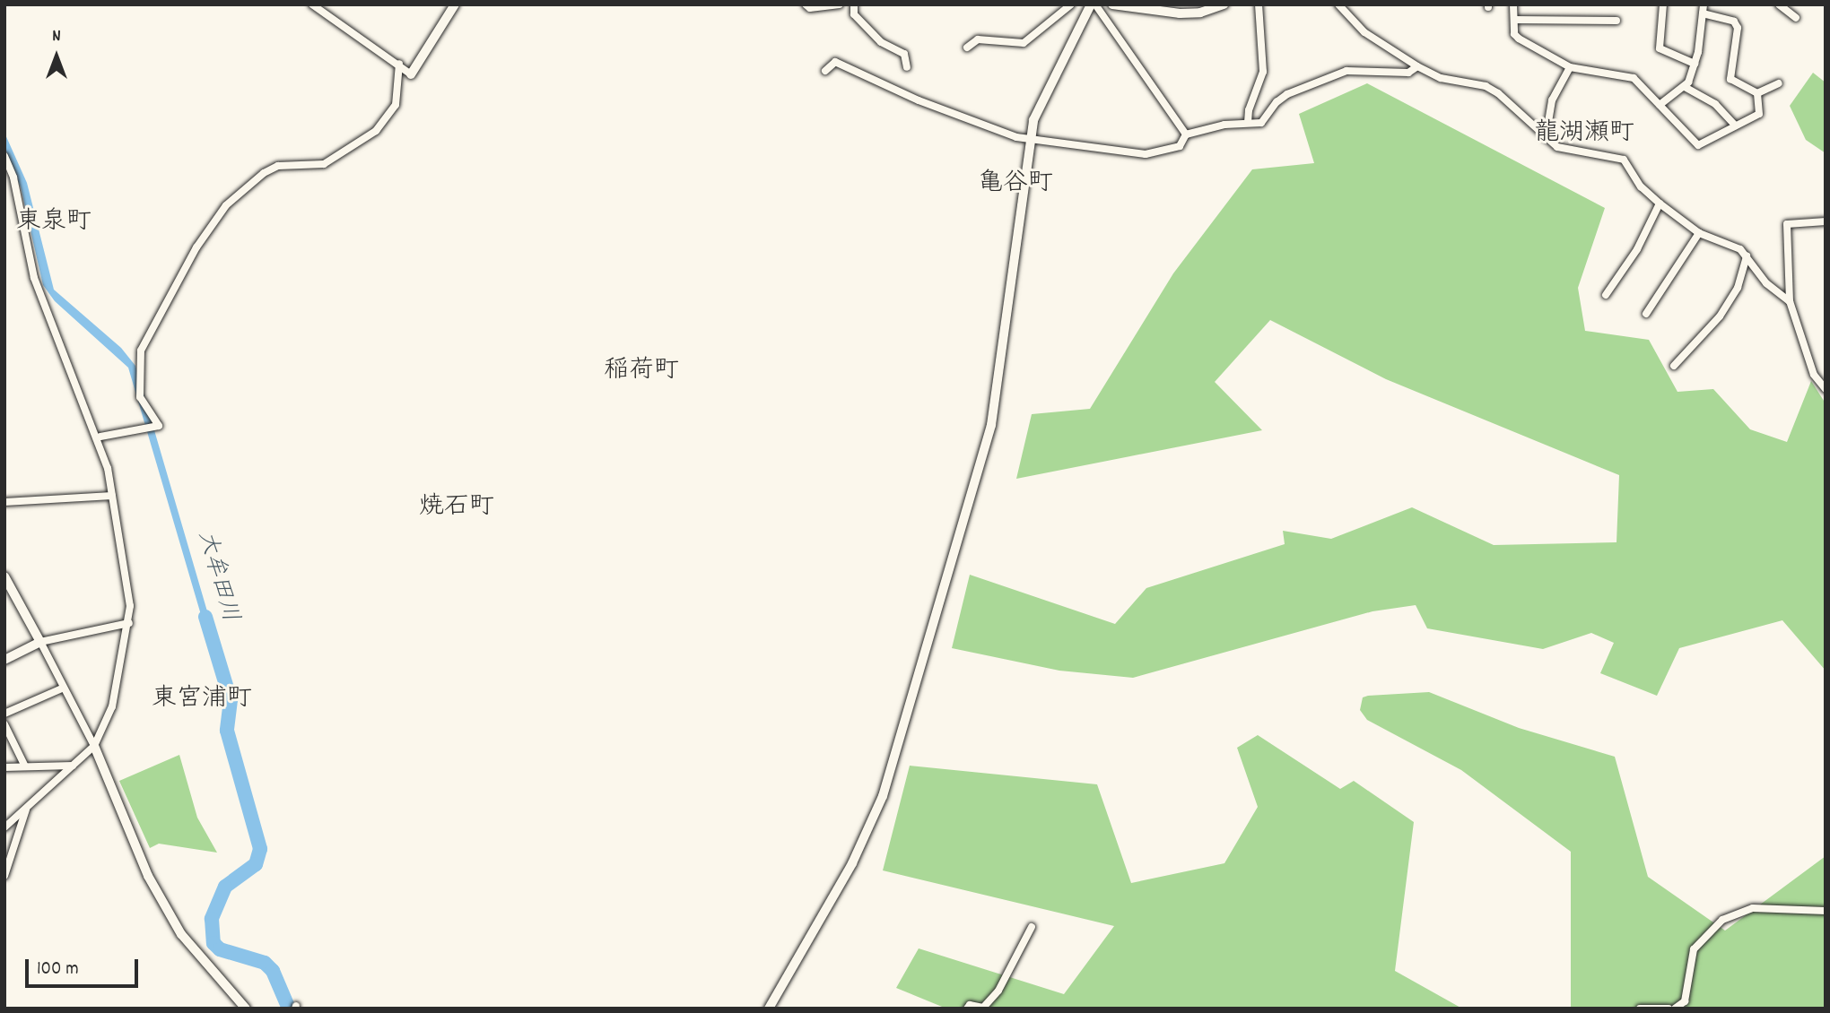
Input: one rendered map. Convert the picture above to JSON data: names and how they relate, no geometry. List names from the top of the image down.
{
  "districts": [
    "龍湖瀬町",
    "亀谷町",
    "東泉町",
    "稲荷町",
    "焼石町",
    "東宮浦町"
  ],
  "water": ["大牟田川"],
  "scale_bar": "100 m",
  "north": "top"
}
